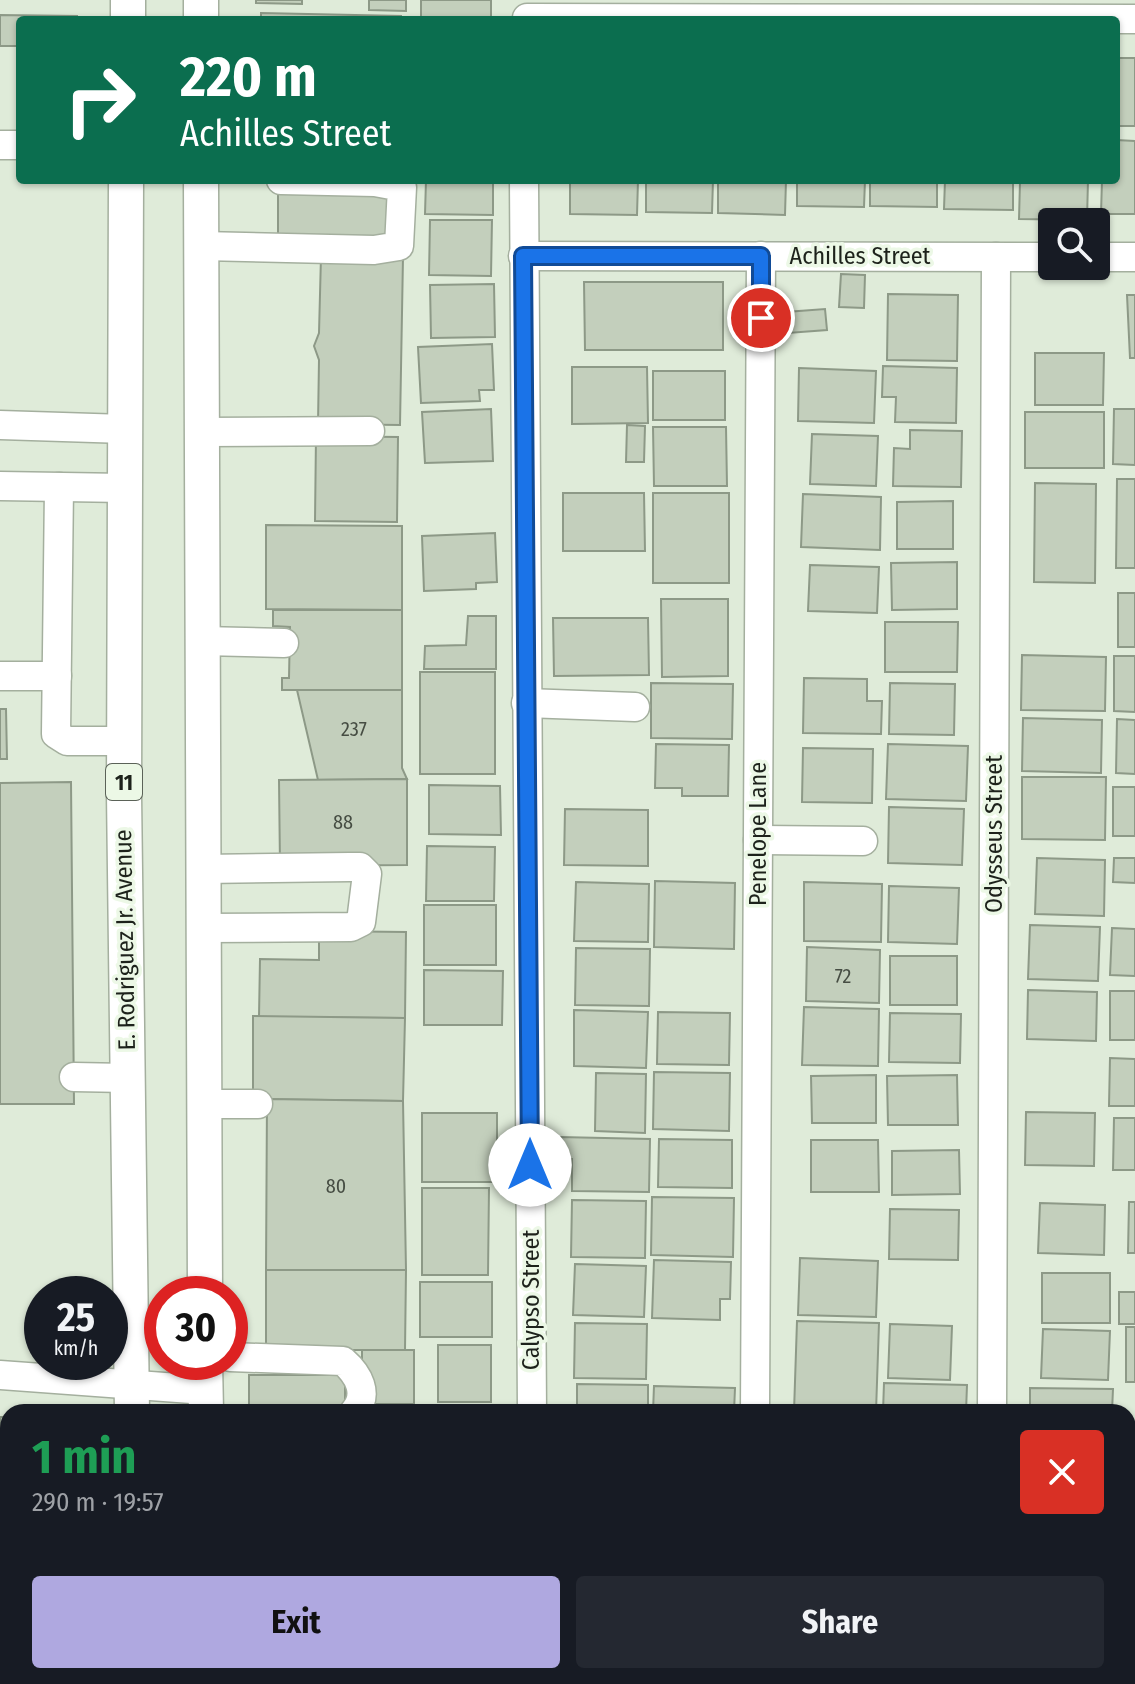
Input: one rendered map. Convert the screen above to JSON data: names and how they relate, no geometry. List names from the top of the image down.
{
  "streets": {
    "main road": ["11", "E. Rodriguez Jr. Avenue"],
    "street": [
      "Achilles Street",
      "Penelope Lane",
      "Odysseus Street",
      "Calypso Street"
    ]
  },
  "crossings": [
    ["Achilles Street", "Penelope Lane"],
    ["Achilles Street", "Odysseus Street"],
    ["Achilles Street", "Calypso Street"]
  ],
  "house_numbers": [
    "237",
    "88",
    "72",
    "80"
  ],
  "page": {
    "turn": ["220 m", "Achilles Street"],
    "speed": "25 km/h",
    "limit": "30",
    "heading": ["1 min", "290 m · 19:57"],
    "buttons": ["Exit", "Share"]
  }
}
